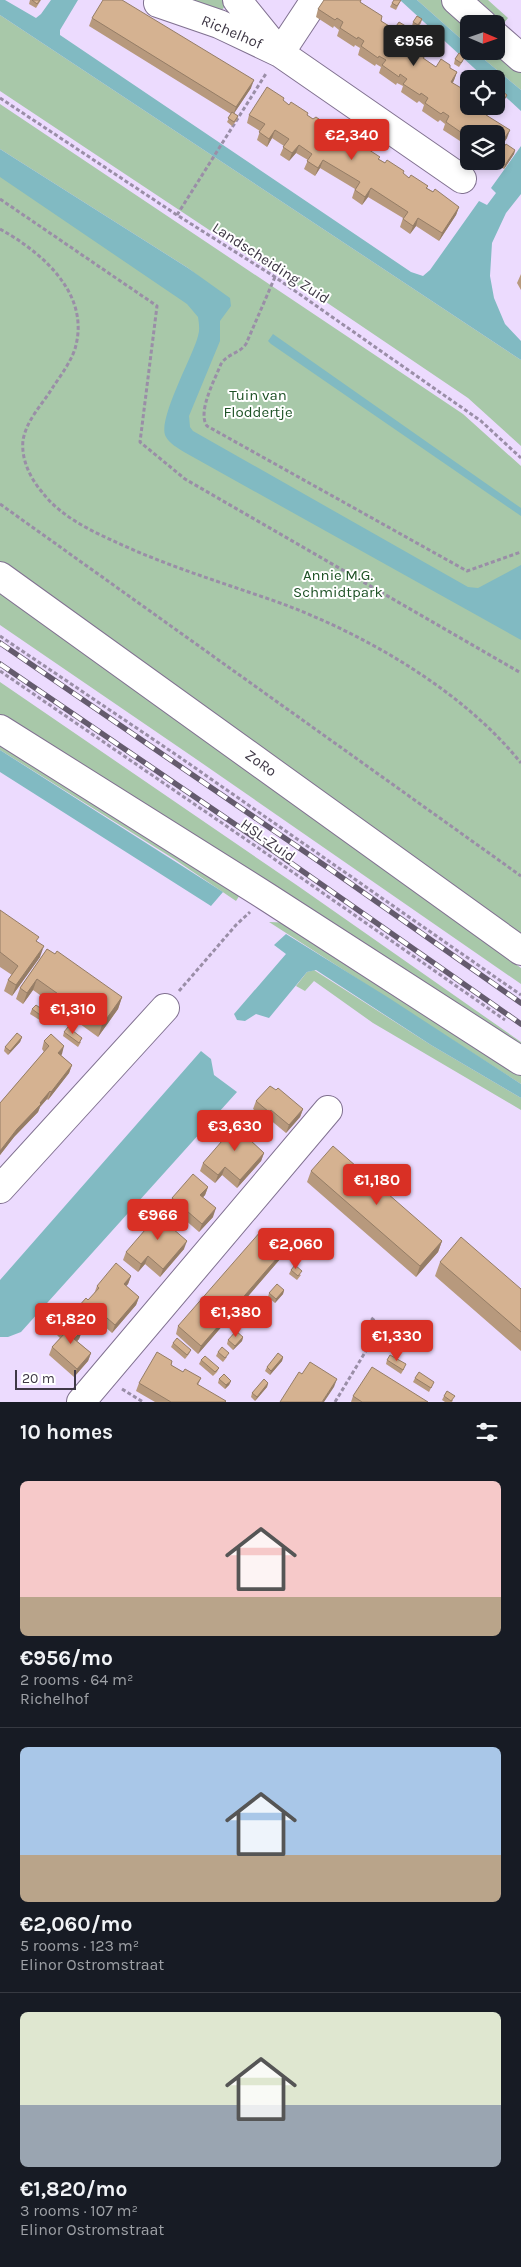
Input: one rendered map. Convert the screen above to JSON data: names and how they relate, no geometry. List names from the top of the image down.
{
  "streets": {
    "street": ["Richelhof", "ZoRo"],
    "path": ["Landscheiding Zuid", "HSL-Zuid"]
  },
  "parks": ["Tuin van Floddertje", "Annie M.G. Schmidtpark"],
  "scale_bar": "20 m",
  "north": "right",
  "page": {
    "price": [
      "€956",
      "€2,340",
      "€1,310",
      "€3,630",
      "€1,180",
      "€966",
      "€2,060",
      "€1,380",
      "€1,820",
      "€1,330"
    ],
    "scale": "20 m",
    "heading": "10 homes",
    "list": [
      {
        "name": "€956/mo",
        "note": "2 rooms · 64 m² · Richelhof"
      },
      {
        "name": "€2,060/mo",
        "note": "5 rooms · 123 m² · Elinor Ostromstraat"
      },
      {
        "name": "€1,820/mo",
        "note": "3 rooms · 107 m² · Elinor Ostromstraat"
      }
    ]
  }
}
